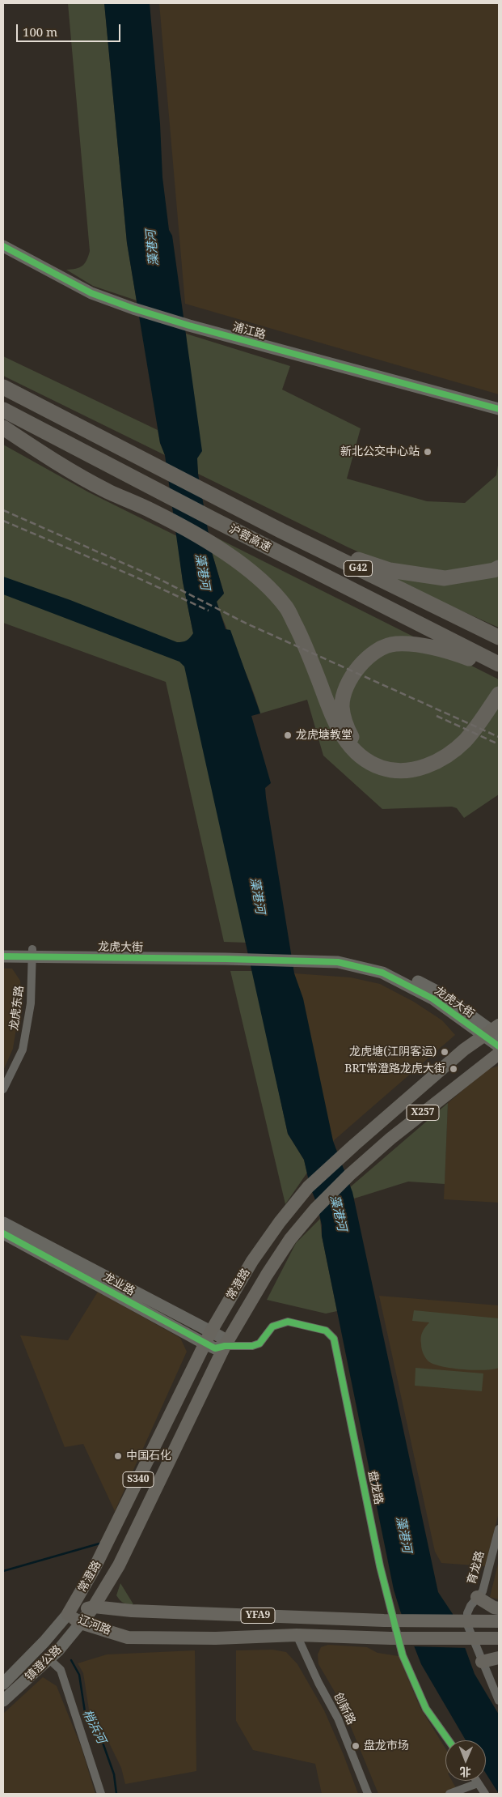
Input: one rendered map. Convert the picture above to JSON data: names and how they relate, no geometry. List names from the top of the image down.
{
  "streets": {
    "highway": ["沪蓉高速", "G42"],
    "main road": [
      "X257",
      "常澄路",
      "S340",
      "YFA9",
      "辽河路"
    ],
    "street": [
      "浦江路",
      "龙虎大街",
      "龙虎东路",
      "龙业路",
      "盘龙路",
      "育龙路",
      "镇澄公路",
      "创新路"
    ]
  },
  "crossings": [
    ["龙虎大街", "龙虎东路"],
    ["龙虎大街", "常澄路"],
    ["龙业路", "常澄路"],
    ["龙业路", "盘龙路"],
    ["常澄路", "盘龙路"],
    ["常澄路", "辽河路"],
    ["常澄路", "镇澄公路"],
    ["辽河路", "镇澄公路"],
    ["辽河路", "创新路"]
  ],
  "water": ["藻港河", "梢浜河"],
  "places": [
    "新北公交中心站",
    "龙虎塘教堂",
    "龙虎塘(江阴客运)",
    "BRT常澄路龙虎大街",
    "中国石化",
    "盘龙市场"
  ],
  "scale_bar": "100 m",
  "north": "bottom"
}
